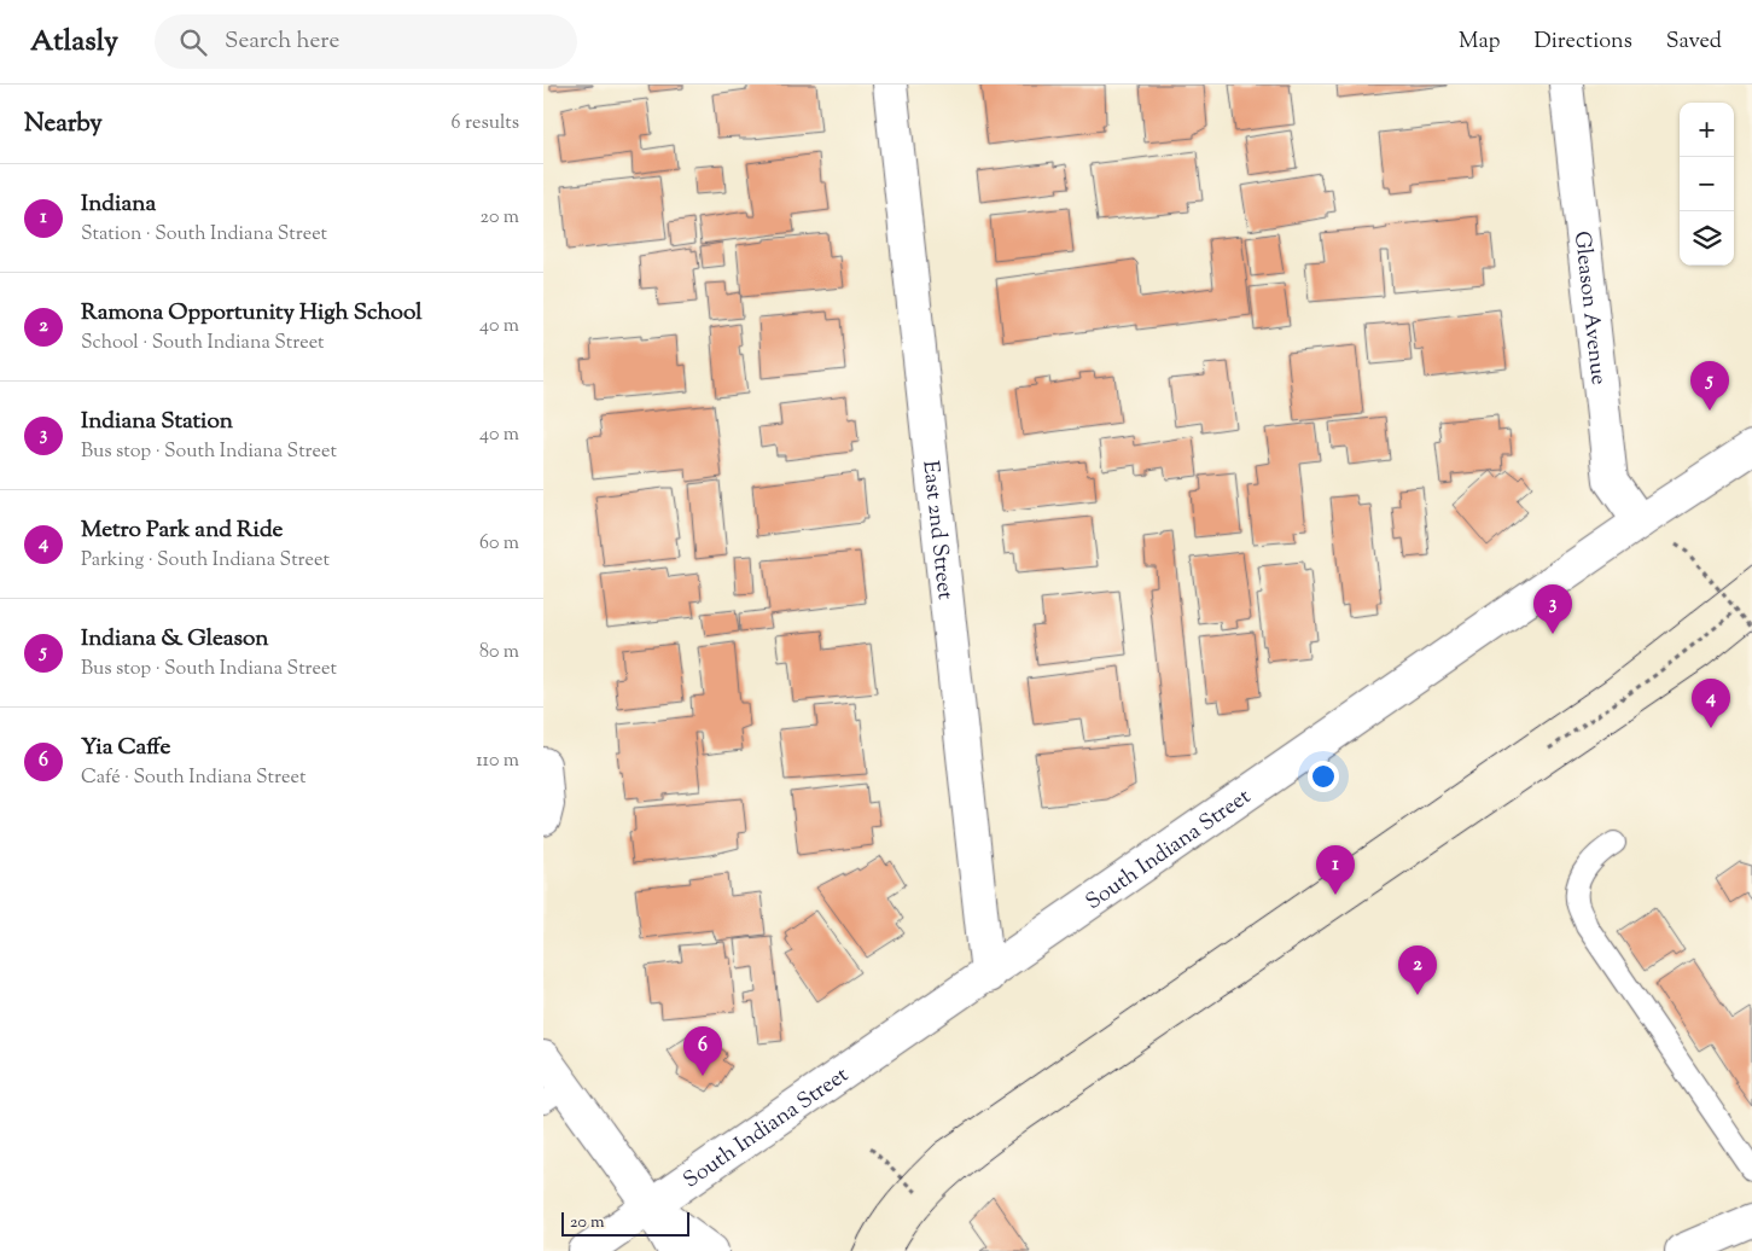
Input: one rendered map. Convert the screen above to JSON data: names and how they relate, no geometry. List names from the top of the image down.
{
  "streets": {
    "street": ["Gleason Avenue", "East 2nd Street", "South Indiana Street"]
  },
  "crossings": [
    ["Gleason Avenue", "South Indiana Street"],
    ["East 2nd Street", "South Indiana Street"]
  ],
  "scale_bar": "20 m",
  "page": {
    "header": "Atlasly",
    "search": "Search here",
    "nav": ["Map", "Directions", "Saved"],
    "heading": ["Nearby", "6 results"],
    "map_buttons": ["+", "−"],
    "list": [
      {
        "mark": "1",
        "name": "Indiana",
        "note": "Station · South Indiana Street",
        "value": "20 m"
      },
      {
        "mark": "2",
        "name": "Ramona Opportunity High School",
        "note": "School · South Indiana Street",
        "value": "40 m"
      },
      {
        "mark": "3",
        "name": "Indiana Station",
        "note": "Bus stop · South Indiana Street",
        "value": "40 m"
      },
      {
        "mark": "4",
        "name": "Metro Park and Ride",
        "note": "Parking · South Indiana Street",
        "value": "60 m"
      },
      {
        "mark": "5",
        "name": "Indiana & Gleason",
        "note": "Bus stop · South Indiana Street",
        "value": "80 m"
      },
      {
        "mark": "6",
        "name": "Yia Caffe",
        "note": "Café · South Indiana Street",
        "value": "110 m"
      }
    ],
    "pins": [
      "5",
      "3",
      "4",
      "1",
      "2",
      "6"
    ],
    "scale": "20 m"
  }
}
